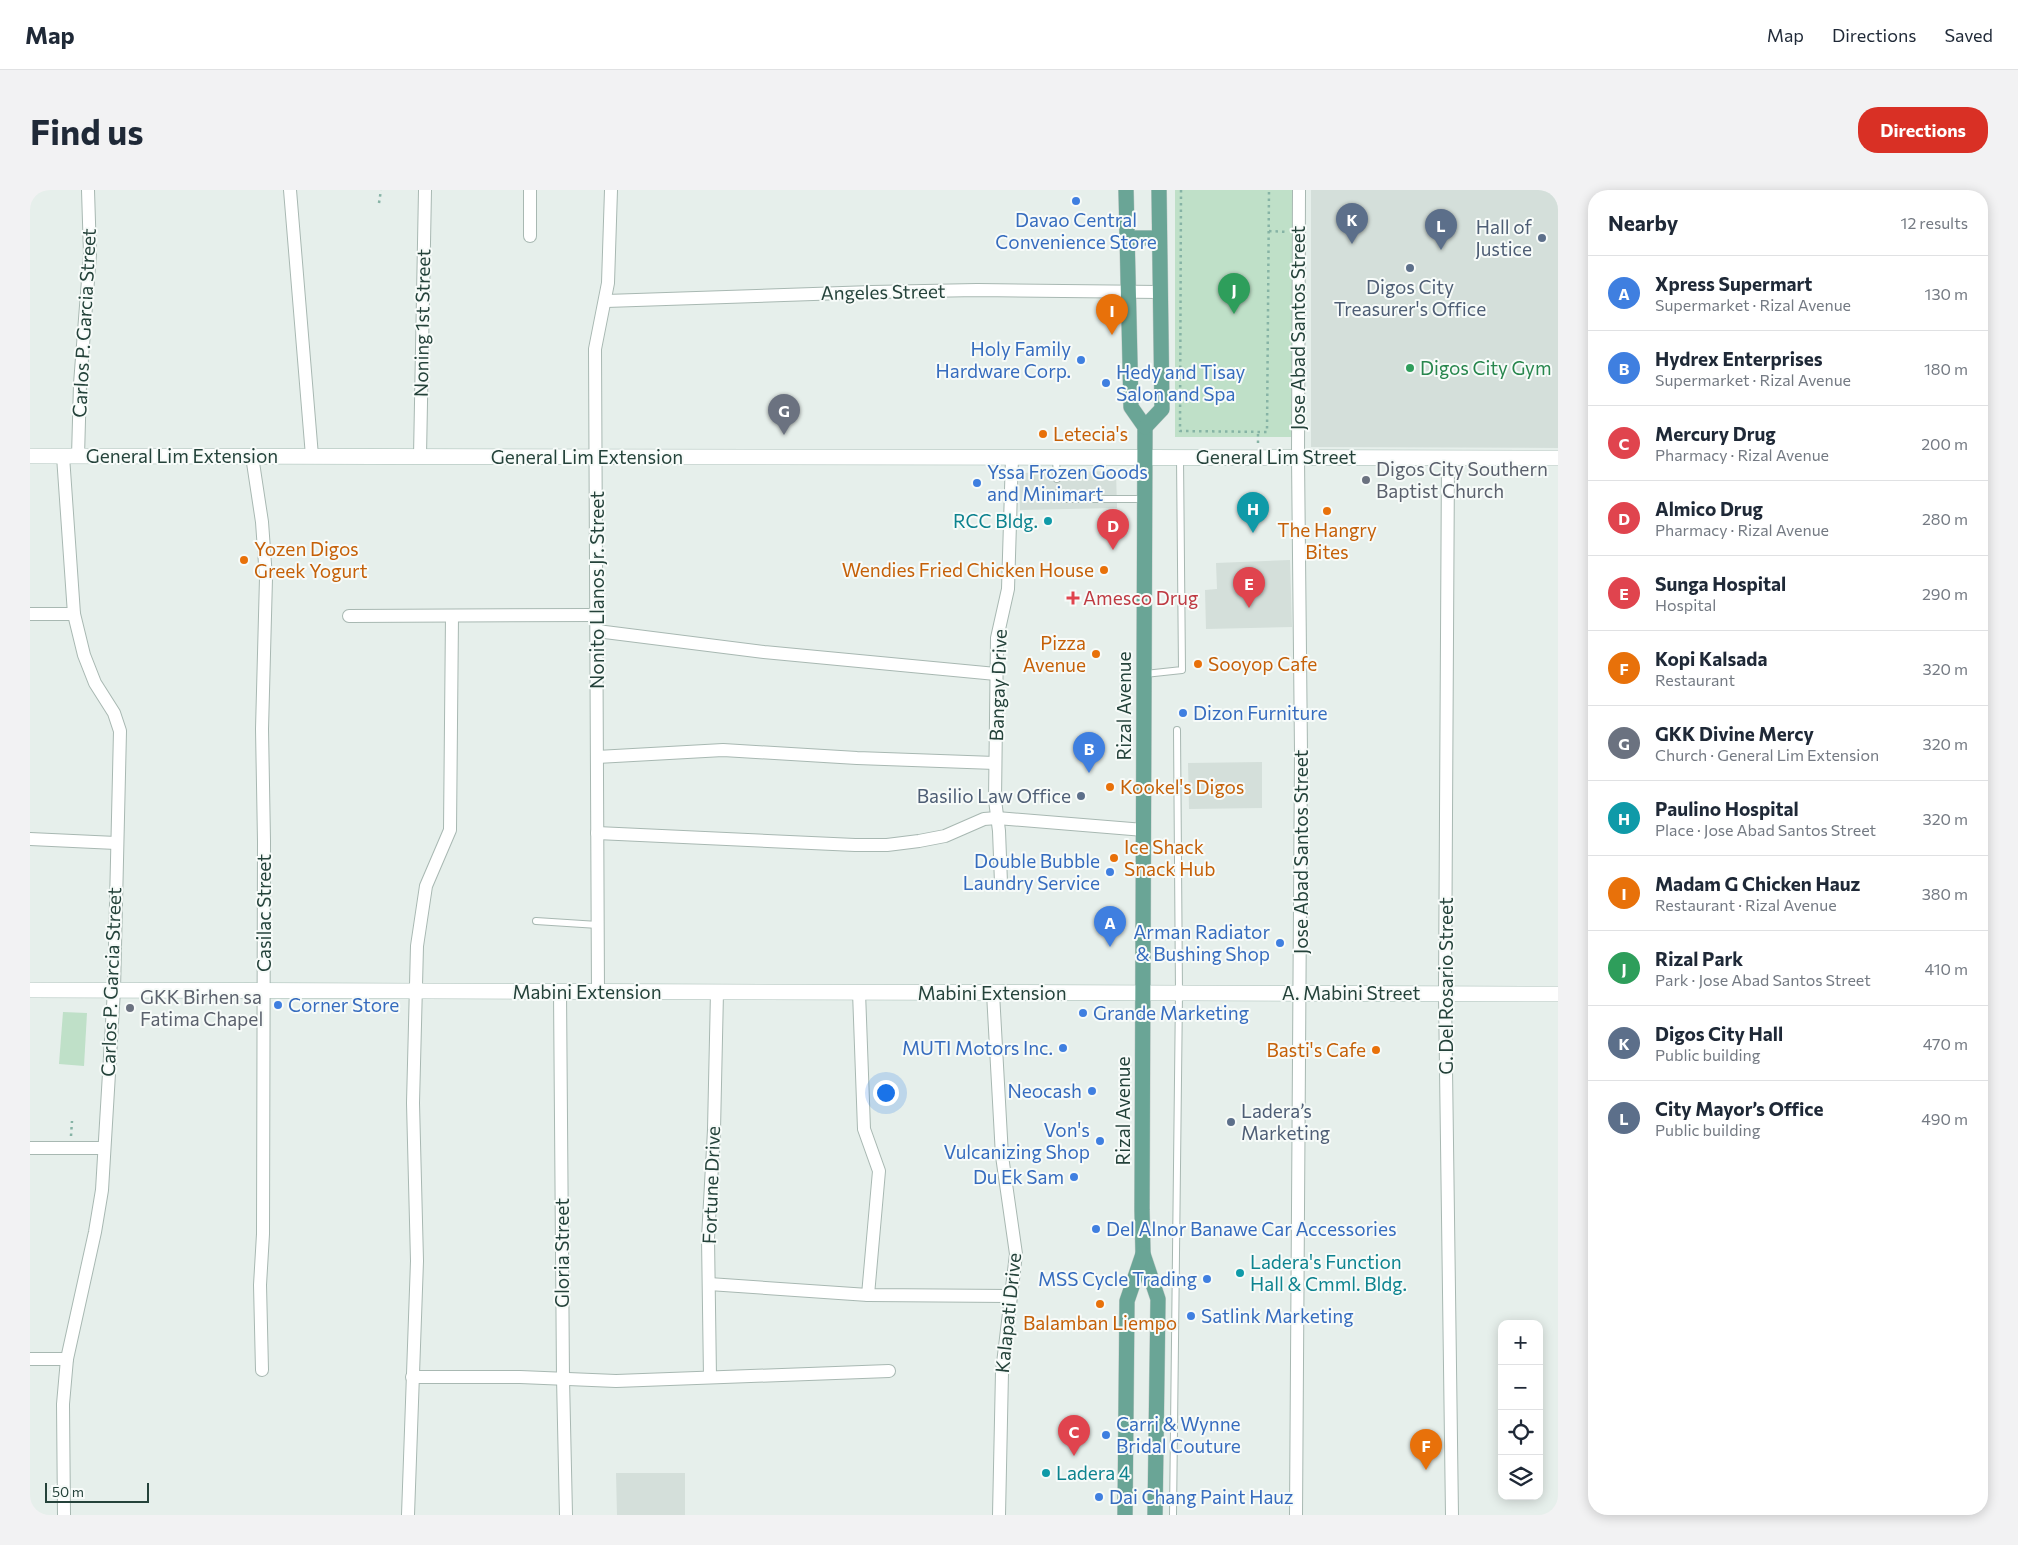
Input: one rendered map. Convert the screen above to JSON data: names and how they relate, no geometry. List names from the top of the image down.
{
  "streets": {
    "main road": ["Rizal Avenue"],
    "street": [
      "Angeles Street",
      "Carlos P. Garcia Street",
      "Noning 1st Street",
      "Jose Abad Santos Street",
      "General Lim Extension",
      "General Lim Street",
      "Nonito Llanos Jr. Street",
      "Bangay Drive",
      "Casilac Street",
      "G. Del Rosario Street",
      "Mabini Extension",
      "A. Mabini Street",
      "Fortune Drive",
      "Gloria Street",
      "Kalapati Drive"
    ]
  },
  "crossings": [
    ["Angeles Street", "Nonito Llanos Jr. Street"],
    ["Carlos P. Garcia Street", "General Lim Extension"],
    ["Carlos P. Garcia Street", "Mabini Extension"],
    ["Noning 1st Street", "General Lim Extension"],
    ["Jose Abad Santos Street", "General Lim Street"],
    ["Jose Abad Santos Street", "A. Mabini Street"],
    ["General Lim Extension", "General Lim Street"],
    ["General Lim Extension", "Nonito Llanos Jr. Street"],
    ["General Lim Extension", "Bangay Drive"],
    ["General Lim Extension", "Rizal Avenue"],
    ["General Lim Extension", "Casilac Street"],
    ["General Lim Street", "Rizal Avenue"],
    ["General Lim Street", "G. Del Rosario Street"],
    ["Nonito Llanos Jr. Street", "Mabini Extension"],
    ["Rizal Avenue", "Mabini Extension"],
    ["Rizal Avenue", "A. Mabini Street"],
    ["Casilac Street", "Mabini Extension"],
    ["G. Del Rosario Street", "A. Mabini Street"],
    ["Mabini Extension", "A. Mabini Street"],
    ["Mabini Extension", "Fortune Drive"],
    ["Mabini Extension", "Gloria Street"],
    ["Mabini Extension", "Kalapati Drive"]
  ],
  "places": {
    "other": [
      "Davao Central Convenience Store",
      "Hall of Justice",
      "Digos City Treasurer's Office",
      "Holy Family Hardware Corp.",
      "Digos City Gym",
      "Hedy and Tisay Salon and Spa",
      "Letecia's",
      "Digos City Southern Baptist Church",
      "Yssa Frozen Goods and Minimart",
      "The Hangry Bites",
      "RCC Bldg.",
      "Yozen Digos Greek Yogurt",
      "Wendies Fried Chicken House",
      "Pizza Avenue",
      "Sooyop Cafe",
      "Dizon Furniture",
      "Kookel's Digos",
      "Basilio Law Office",
      "Ice Shack Snack Hub",
      "Double Bubble Laundry Service",
      "Arman Radiator & Bushing Shop",
      "Corner Store",
      "GKK Birhen sa Fatima Chapel",
      "Grande Marketing",
      "MUTI Motors Inc.",
      "Basti's Cafe",
      "Neocash",
      "Ladera’s Marketing",
      "Von's Vulcanizing Shop",
      "Du Ek Sam",
      "Del Alnor Banawe Car Accessories",
      "Ladera's Function Hall & Cmml. Bldg.",
      "MSS Cycle Trading",
      "Balamban Liempo",
      "Satlink Marketing",
      "Carri & Wynne Bridal Couture",
      "Ladera 4",
      "Dai Chang Paint Hauz"
    ],
    "health": ["Amesco Drug"]
  },
  "scale_bar": "50 m",
  "page": {
    "header": "Map",
    "nav": ["Map", "Directions", "Saved"],
    "buttons": "Directions",
    "title": "Find us",
    "heading": ["Nearby", "12 results"],
    "pins": [
      "K",
      "L",
      "J",
      "I",
      "G",
      "H",
      "D",
      "E",
      "B",
      "A",
      "C",
      "F"
    ],
    "list": [
      {
        "mark": "A",
        "name": "Xpress Supermart",
        "note": "Supermarket · Rizal Avenue",
        "value": "130 m"
      },
      {
        "mark": "B",
        "name": "Hydrex Enterprises",
        "note": "Supermarket · Rizal Avenue",
        "value": "180 m"
      },
      {
        "mark": "C",
        "name": "Mercury Drug",
        "note": "Pharmacy · Rizal Avenue",
        "value": "200 m"
      },
      {
        "mark": "D",
        "name": "Almico Drug",
        "note": "Pharmacy · Rizal Avenue",
        "value": "280 m"
      },
      {
        "mark": "E",
        "name": "Sunga Hospital",
        "note": "Hospital",
        "value": "290 m"
      },
      {
        "mark": "F",
        "name": "Kopi Kalsada",
        "note": "Restaurant",
        "value": "320 m"
      },
      {
        "mark": "G",
        "name": "GKK Divine Mercy",
        "note": "Church · General Lim Extension",
        "value": "320 m"
      },
      {
        "mark": "H",
        "name": "Paulino Hospital",
        "note": "Place · Jose Abad Santos Street",
        "value": "320 m"
      },
      {
        "mark": "I",
        "name": "Madam G Chicken Hauz",
        "note": "Restaurant · Rizal Avenue",
        "value": "380 m"
      },
      {
        "mark": "J",
        "name": "Rizal Park",
        "note": "Park · Jose Abad Santos Street",
        "value": "410 m"
      },
      {
        "mark": "K",
        "name": "Digos City Hall",
        "note": "Public building",
        "value": "470 m"
      },
      {
        "mark": "L",
        "name": "City Mayor’s Office",
        "note": "Public building",
        "value": "490 m"
      }
    ],
    "map_buttons": ["+", "−"],
    "scale": "50 m"
  }
}
